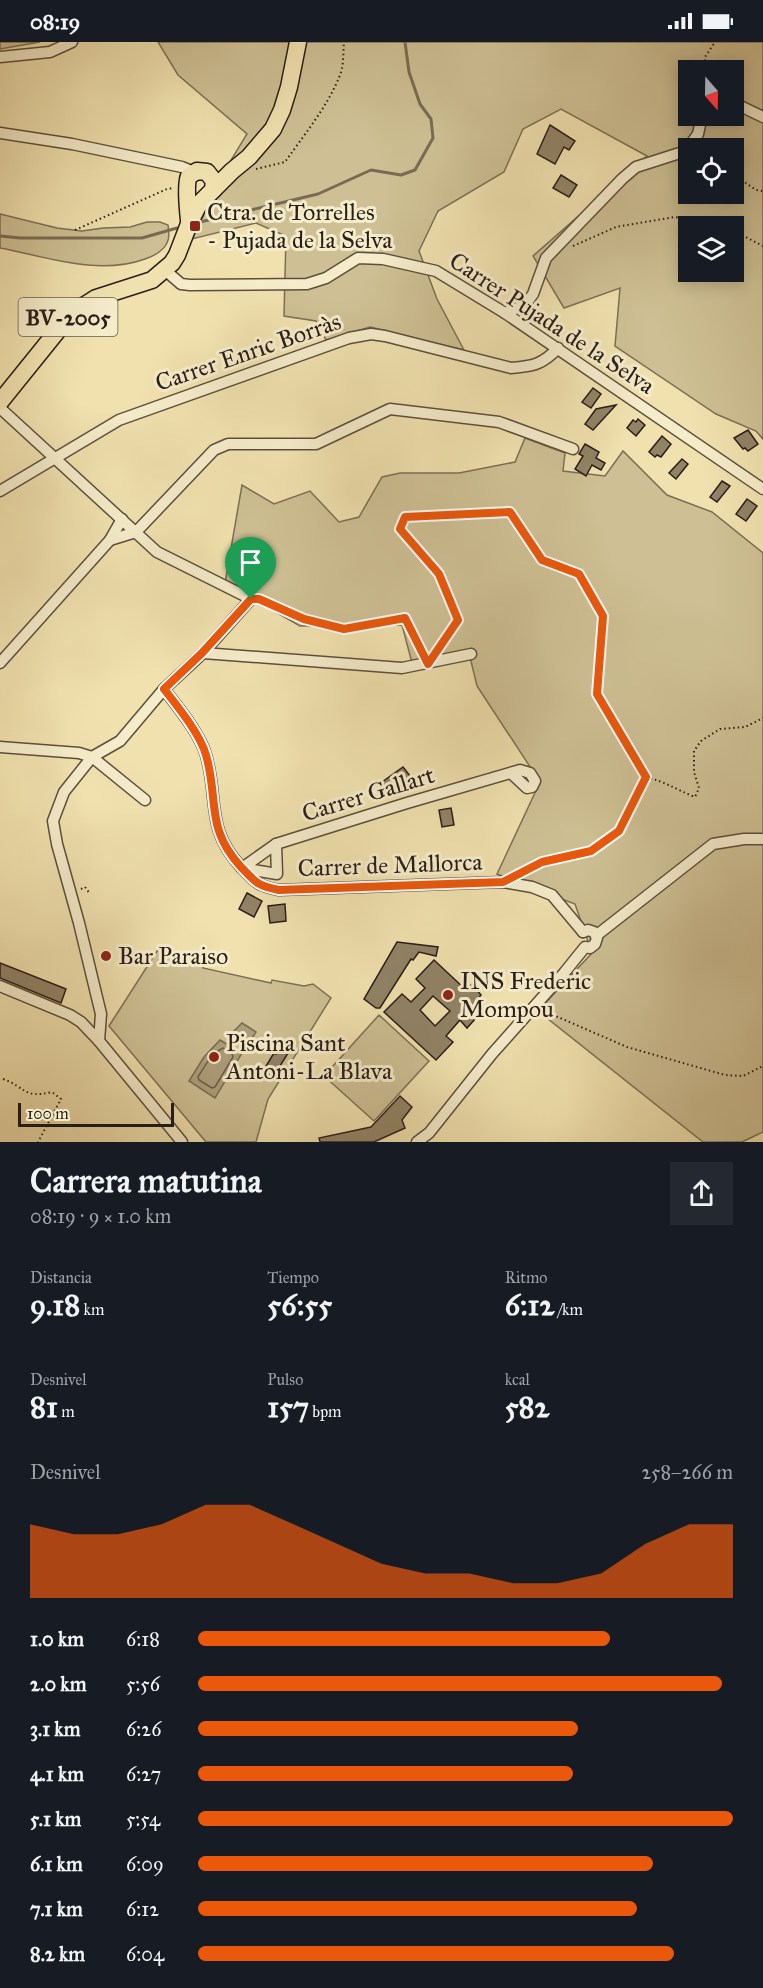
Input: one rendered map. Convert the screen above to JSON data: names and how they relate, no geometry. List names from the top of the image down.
{
  "streets": {
    "main road": ["BV-2005"],
    "street": [
      "Carrer Pujada de la Selva",
      "Carrer Enric Borràs",
      "Carrer Gallart",
      "Carrer de Mallorca"
    ]
  },
  "crossings": [
    ["BV-2005", "Carrer Pujada de la Selva"],
    ["Carrer Pujada de la Selva", "Carrer Enric Borràs"],
    ["Carrer Gallart", "Carrer de Mallorca"]
  ],
  "places": {
    "transit": ["Ctra. de Torrelles - Pujada de la Selva"],
    "other": ["Bar Paraiso", "INS Frederic Mompou", "Piscina Sant Antoni-La Blava"]
  },
  "scale_bar": "100 m",
  "north": "bottom",
  "page": {
    "status": "08:19",
    "scale": "100 m",
    "heading": ["Carrera matutina", "08:19 · 9 × 1.0 km"],
    "stats": [
      ["Distancia", "9.18 km"],
      ["Tiempo", "56:55"],
      ["Ritmo", "6:12 /km"],
      ["Desnivel", "81 m"],
      ["Pulso", "157 bpm"],
      ["kcal", "582"]
    ],
    "chart": ["Desnivel", "258–266 m"],
    "list": [
      {
        "name": "1.0 km",
        "note": "6:18"
      },
      {
        "name": "2.0 km",
        "note": "5:56"
      },
      {
        "name": "3.1 km",
        "note": "6:26"
      },
      {
        "name": "4.1 km",
        "note": "6:27"
      },
      {
        "name": "5.1 km",
        "note": "5:54"
      },
      {
        "name": "6.1 km",
        "note": "6:09"
      },
      {
        "name": "7.1 km",
        "note": "6:12"
      },
      {
        "name": "8.2 km",
        "note": "6:04"
      }
    ]
  }
}
